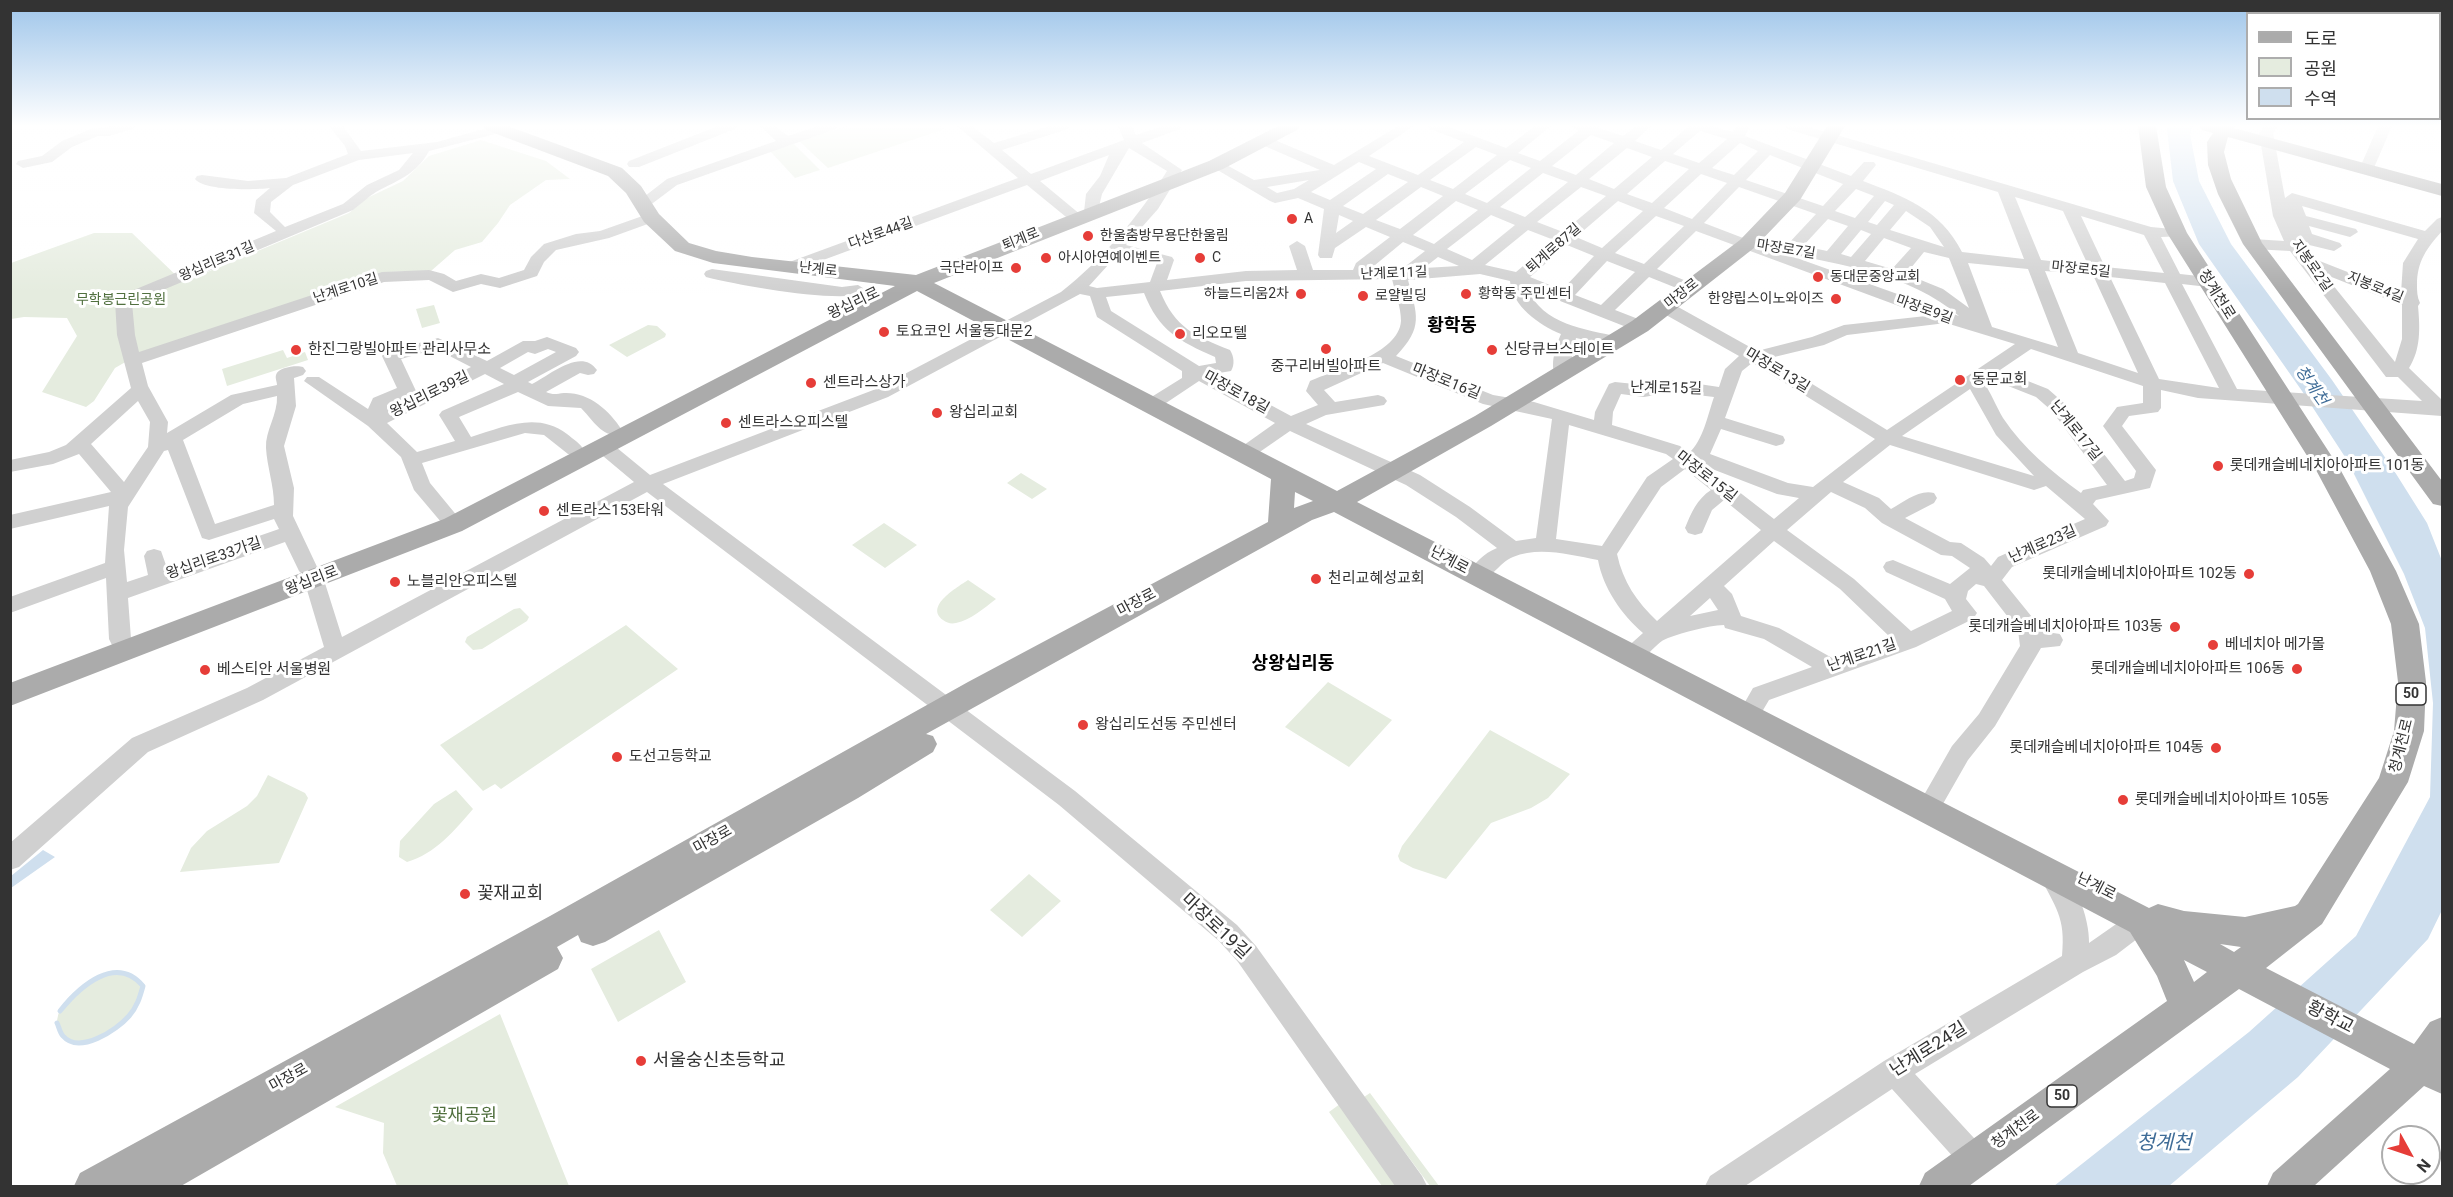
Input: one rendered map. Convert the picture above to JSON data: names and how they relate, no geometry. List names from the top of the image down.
{
  "streets": {
    "main road": [
      "퇴계로",
      "난계로",
      "마장로",
      "청계천로",
      "왕십리로",
      "50",
      "황학교"
    ],
    "street": [
      "다산로44길",
      "퇴계로87길",
      "마장로7길",
      "왕십리로31길",
      "지봉로2길",
      "마장로5길",
      "난계로11길",
      "지봉로4길",
      "난계로10길",
      "마장로9길",
      "마장로13길",
      "마장로16길",
      "난계로15길",
      "마장로18길",
      "왕십리로39길",
      "난계로17길",
      "마장로15길",
      "난계로23길",
      "왕십리로33가길",
      "난계로21길",
      "마장로19길",
      "난계로24길"
    ]
  },
  "crossings": [
    ["다산로44길", "난계로"],
    ["퇴계로", "난계로"],
    ["퇴계로", "왕십리로"],
    ["퇴계로87길", "난계로11길"],
    ["퇴계로87길", "마장로"],
    ["마장로7길", "마장로"],
    ["마장로7길", "마장로9길"],
    ["왕십리로31길", "난계로10길"],
    ["지봉로2길", "지봉로4길"],
    ["난계로", "난계로10길"],
    ["난계로", "마장로"],
    ["난계로", "청계천로"],
    ["난계로", "왕십리로"],
    ["난계로", "난계로21길"],
    ["난계로", "황학교"],
    ["난계로", "난계로24길"],
    ["마장로5길", "청계천로"],
    ["난계로11길", "마장로18길"],
    ["마장로", "마장로9길"],
    ["마장로", "마장로13길"],
    ["마장로", "마장로16길"],
    ["마장로", "마장로18길"],
    ["마장로", "마장로15길"],
    ["마장로", "마장로19길"],
    ["청계천로", "마장로9길"],
    ["청계천로", "황학교"],
    ["왕십리로", "왕십리로39길"],
    ["마장로9길", "난계로15길"],
    ["마장로9길", "난계로23길"],
    ["마장로13길", "난계로15길"],
    ["마장로16길", "마장로15길"],
    ["난계로15길", "마장로15길"],
    ["난계로17길", "난계로23길"]
  ],
  "districts": ["황학동", "상왕십리동"],
  "water": ["청계천"],
  "parks": ["무학봉근린공원", "꽃재공원"],
  "places": [
    "A",
    "한울춤방무용단한울림",
    "아시아연예이벤트",
    "C",
    "극단라이프",
    "동대문중앙교회",
    "하늘드리움2차",
    "황학동 주민센터",
    "로얄빌딩",
    "한양립스이노와이즈",
    "토요코인 서울동대문2",
    "리오모텔",
    "중구리버빌아파트",
    "한진그랑빌아파트 관리사무소",
    "신당큐브스테이트",
    "동문교회",
    "센트라스상가",
    "왕십리교회",
    "센트라스오피스텔",
    "롯데캐슬베네치아아파트 101동",
    "센트라스153타워",
    "롯데캐슬베네치아아파트 102동",
    "천리교혜성교회",
    "노블리안오피스텔",
    "롯데캐슬베네치아아파트 103동",
    "베네치아 메가몰",
    "롯데캐슬베네치아아파트 106동",
    "베스티안 서울병원",
    "왕십리도선동 주민센터",
    "롯데캐슬베네치아아파트 104동",
    "도선고등학교",
    "롯데캐슬베네치아아파트 105동",
    "꽃재교회",
    "서울숭신초등학교"
  ],
  "legend": ["도로", "공원", "수역"],
  "north": "bottom right"
}
